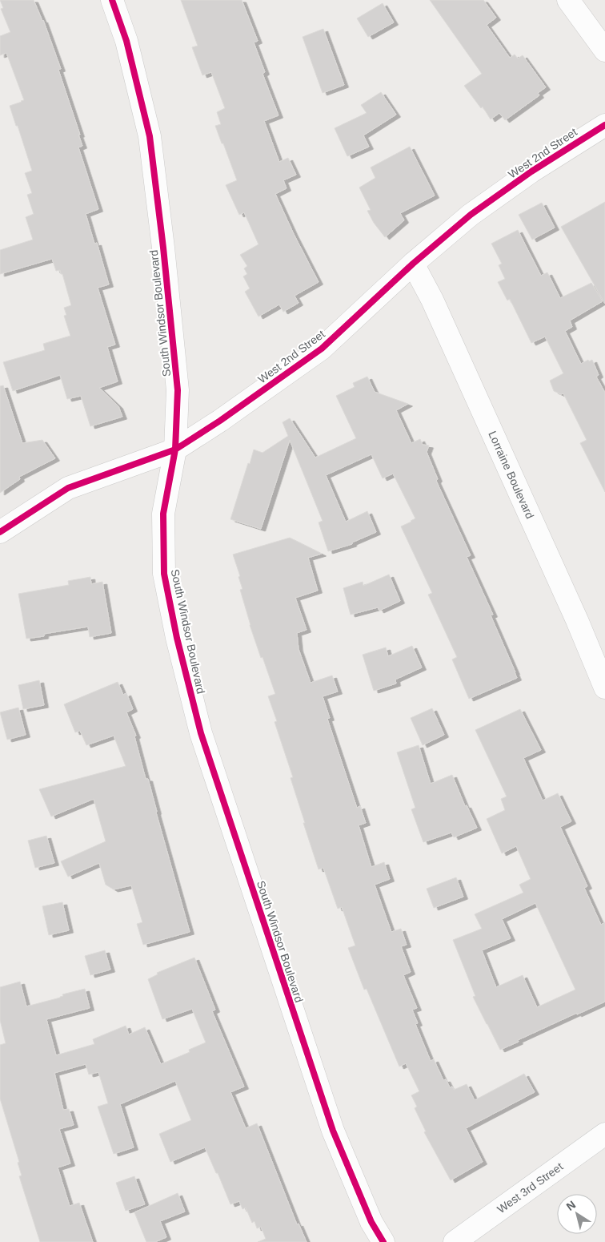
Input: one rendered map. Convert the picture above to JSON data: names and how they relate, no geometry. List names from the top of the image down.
{
  "streets": {
    "street": [
      "West 2nd Street",
      "South Windsor Boulevard",
      "Lorraine Boulevard",
      "West 3rd Street"
    ]
  },
  "crossings": [
    ["West 2nd Street", "South Windsor Boulevard"],
    ["West 2nd Street", "Lorraine Boulevard"]
  ],
  "north": "top left"
}
